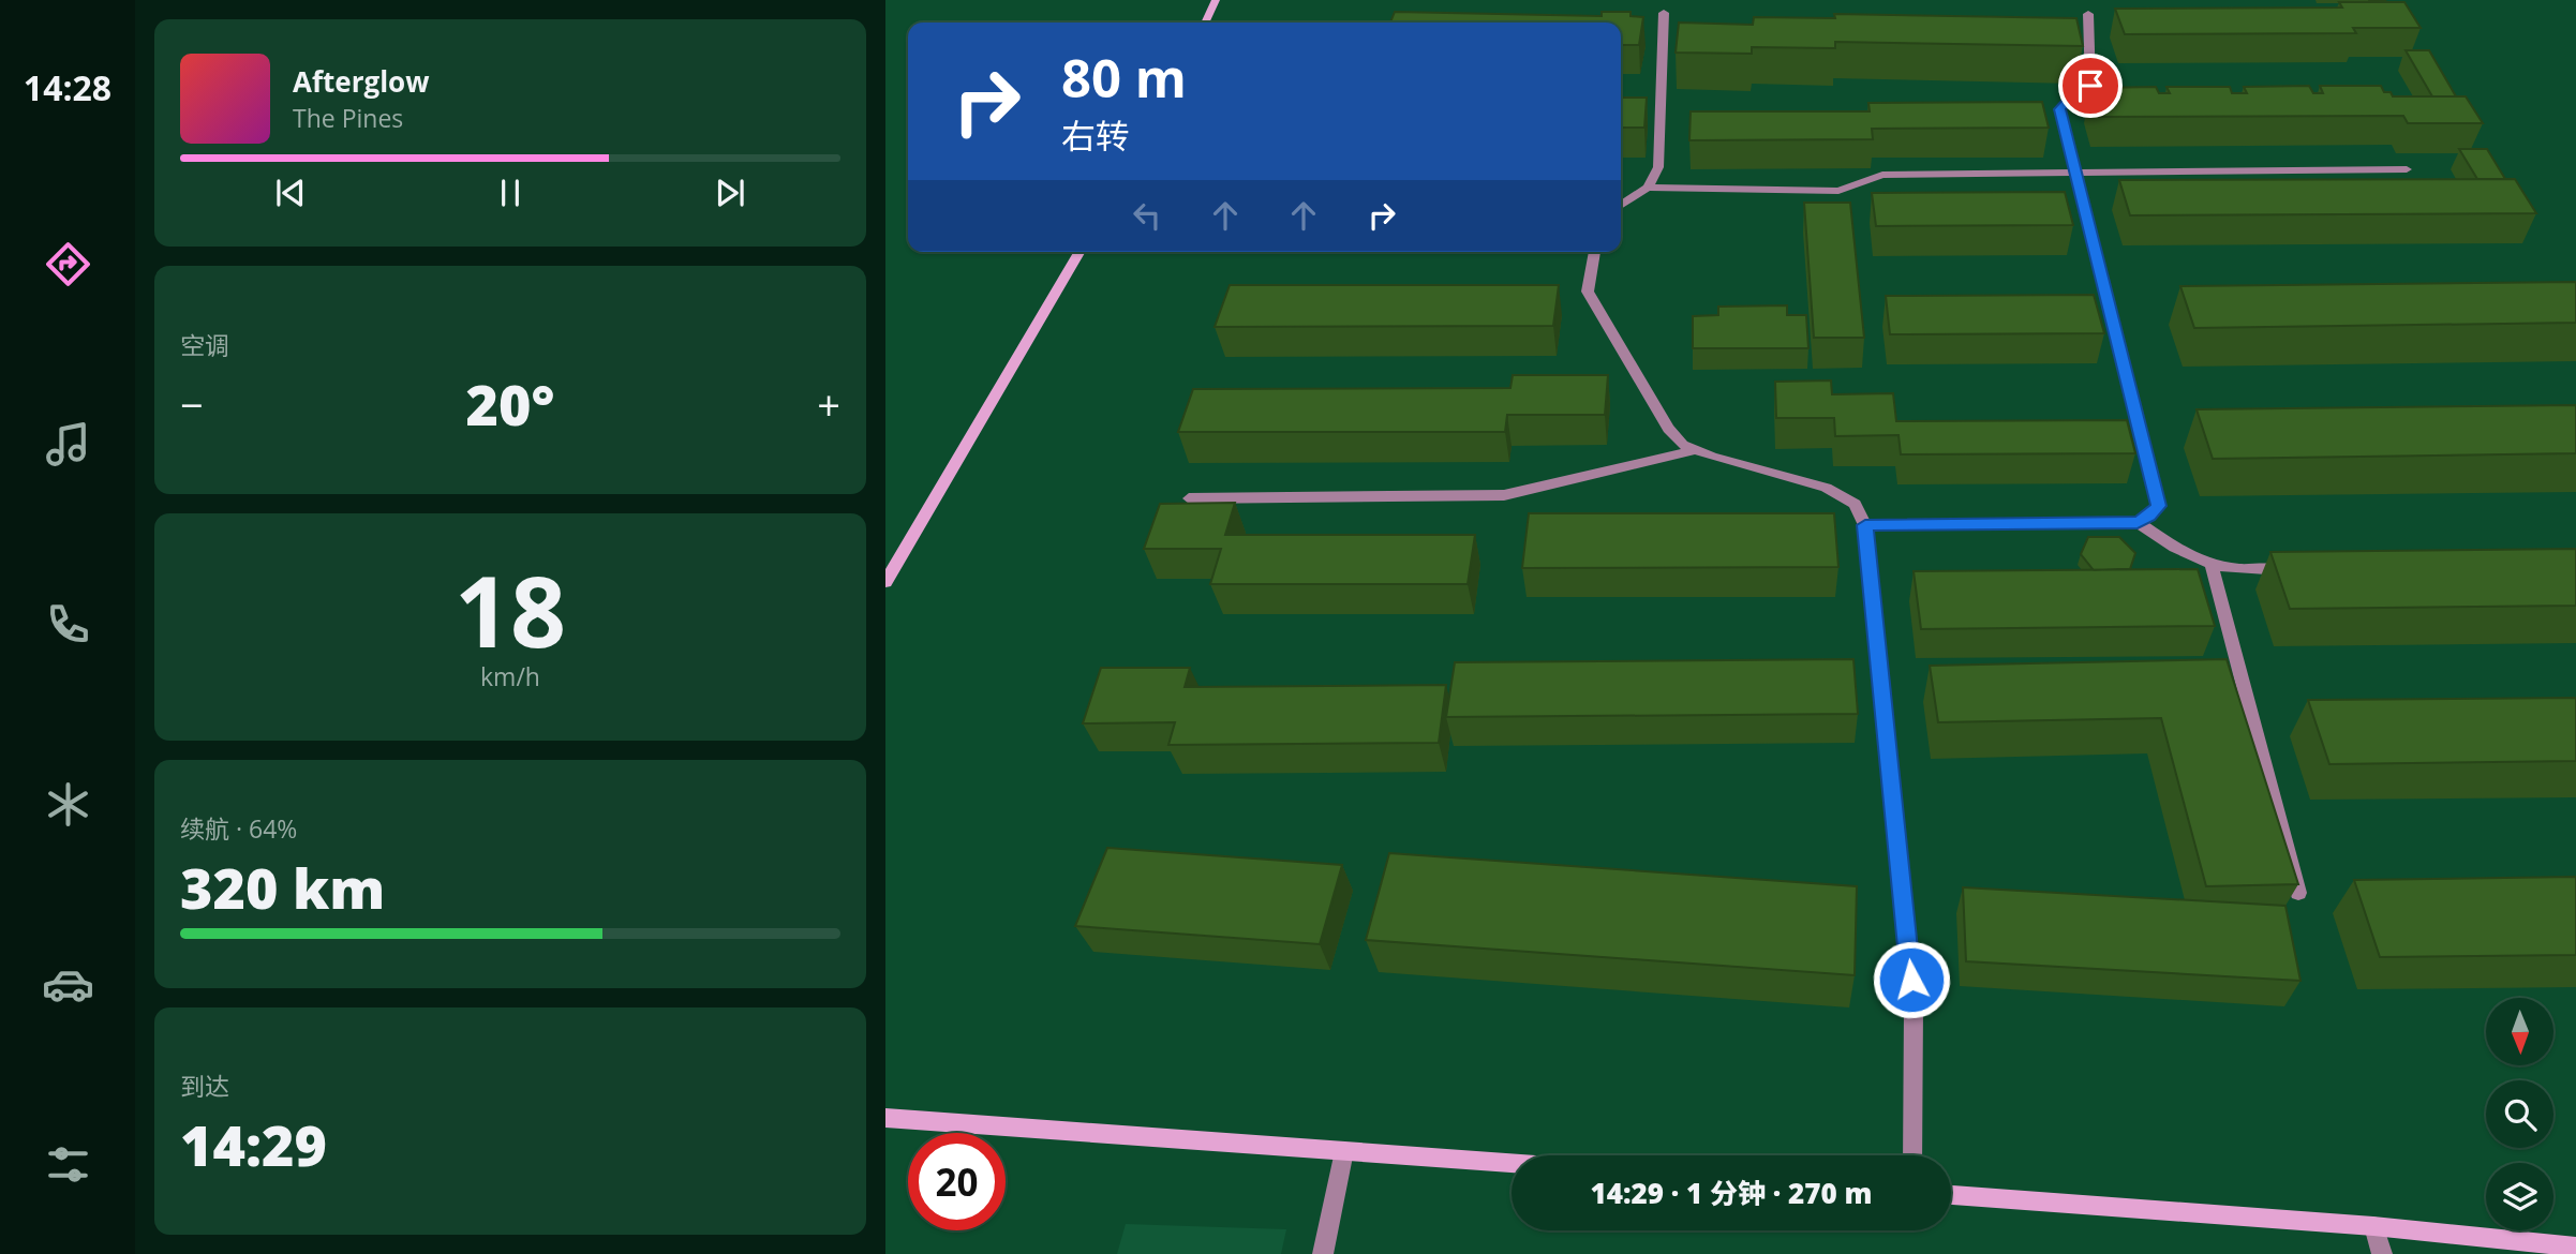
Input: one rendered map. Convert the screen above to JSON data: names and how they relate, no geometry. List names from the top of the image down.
{
  "north": "bottom",
  "page": {
    "tabs": "14:28",
    "turn": ["80 m", "右转"],
    "song": ["Afterglow", "The Pines"],
    "tile": [
      "空调",
      ["18", "km/h"],
      ["续航 · 64%", "320 km"],
      ["到达", "14:29"]
    ],
    "heat": ["−", "20°", "+"],
    "limit": "20",
    "trip": "14:29 · 1 分钟 · 270 m"
  }
}
